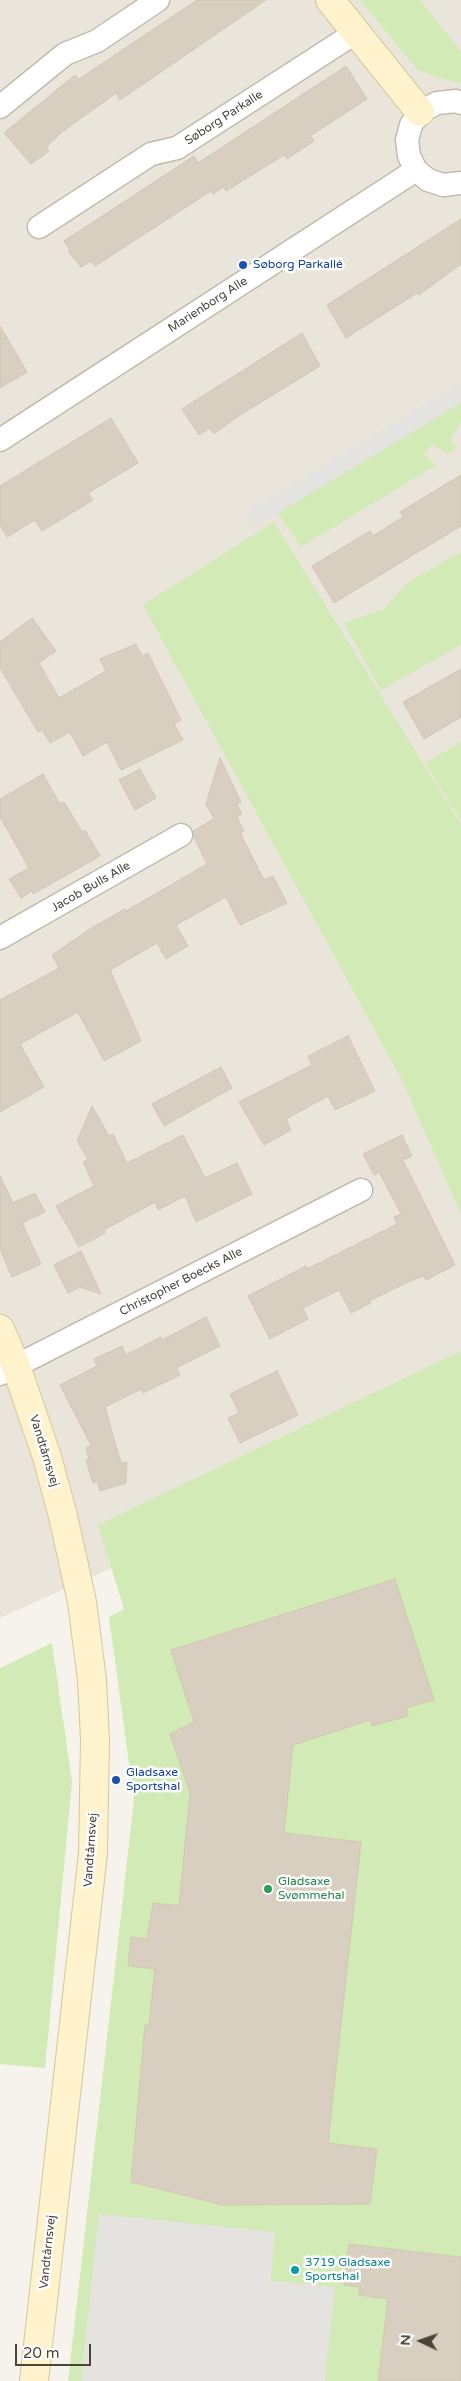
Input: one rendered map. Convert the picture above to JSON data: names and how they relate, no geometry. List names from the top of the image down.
{
  "streets": {
    "street": [
      "Søborg Parkalle",
      "Marienborg Alle",
      "Jacob Bulls Alle",
      "Christopher Boecks Alle",
      "Vandtårnsvej"
    ]
  },
  "crossings": [
    ["Christopher Boecks Alle", "Vandtårnsvej"]
  ],
  "places": [
    "Søborg Parkallé",
    "Gladsaxe Sportshal",
    "Gladsaxe Svømmehal",
    "3719 Gladsaxe Sportshal"
  ],
  "scale_bar": "20 m",
  "north": "left"
}
